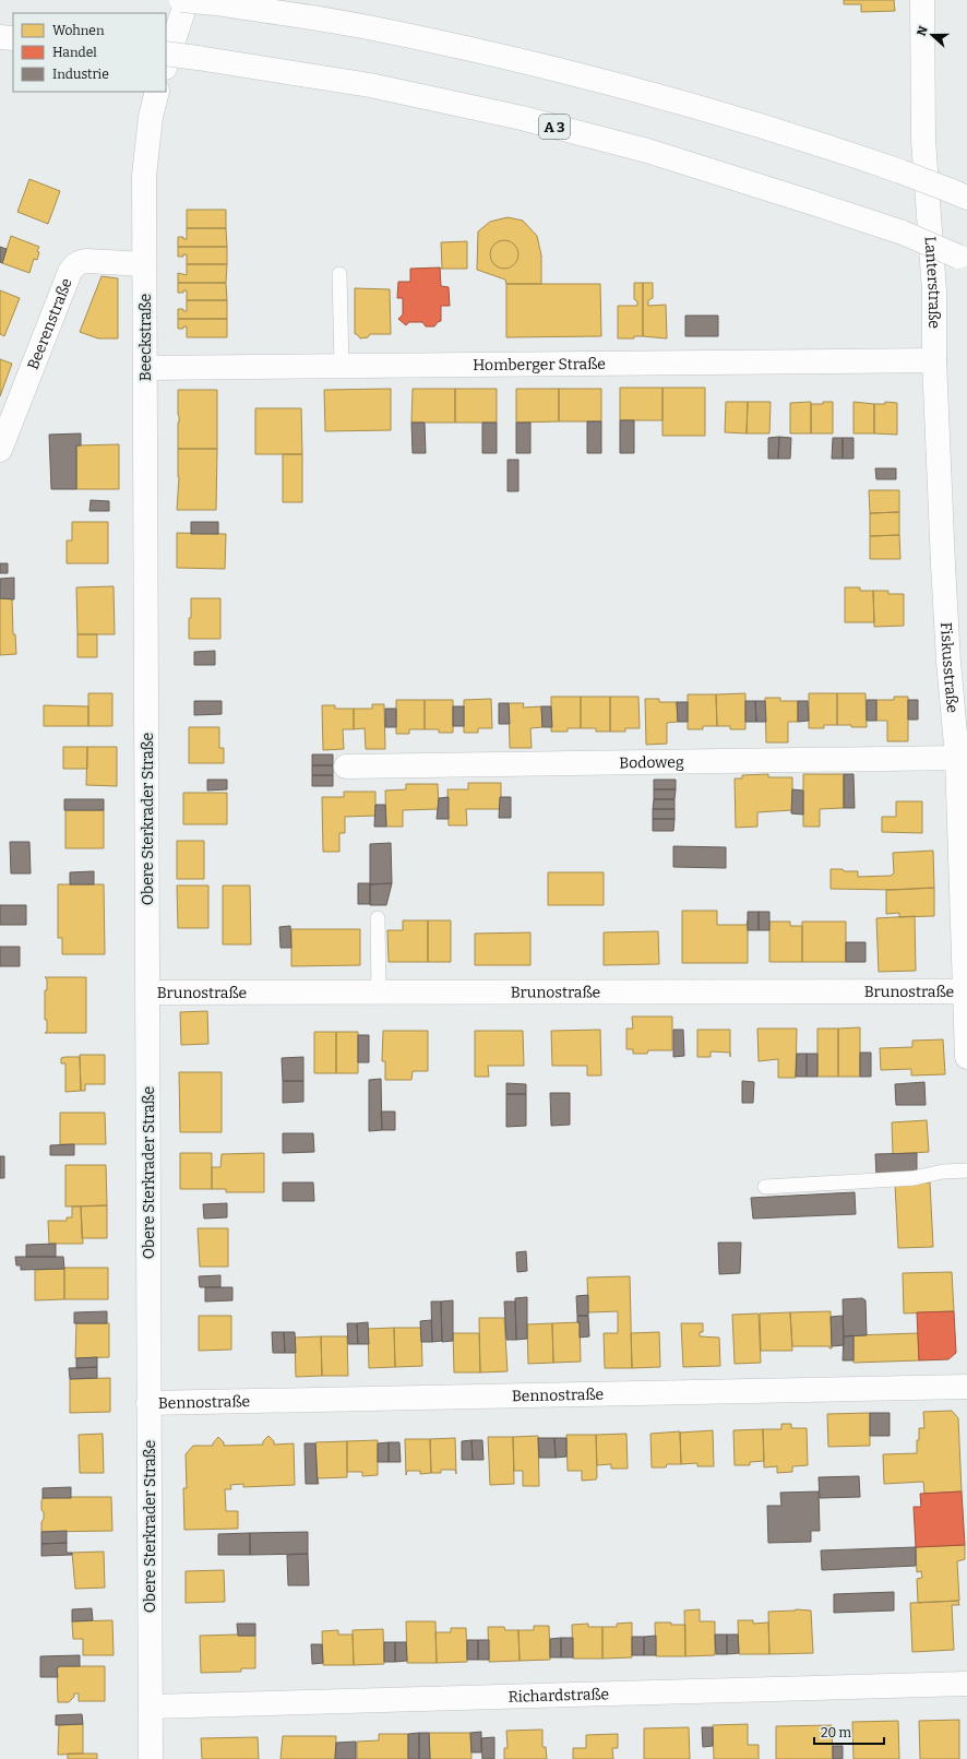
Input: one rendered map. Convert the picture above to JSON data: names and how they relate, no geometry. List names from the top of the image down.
{
  "streets": {
    "main road": [
      "A 3",
      "Lanterstraße",
      "Beerenstraße",
      "Beeckstraße",
      "Homberger Straße",
      "Fiskusstraße",
      "Bodoweg",
      "Obere Sterkrader Straße",
      "Brunostraße",
      "Bennostraße",
      "Richardstraße"
    ]
  },
  "crossings": [
    ["Lanterstraße", "Homberger Straße"],
    ["Lanterstraße", "Fiskusstraße"],
    ["Beerenstraße", "Beeckstraße"],
    ["Beeckstraße", "Homberger Straße"],
    ["Beeckstraße", "Obere Sterkrader Straße"],
    ["Fiskusstraße", "Bodoweg"],
    ["Fiskusstraße", "Brunostraße"],
    ["Obere Sterkrader Straße", "Brunostraße"],
    ["Obere Sterkrader Straße", "Bennostraße"],
    ["Obere Sterkrader Straße", "Richardstraße"]
  ],
  "legend": ["Wohnen", "Handel", "Industrie"],
  "scale_bar": "20 m",
  "north": "left"
}
